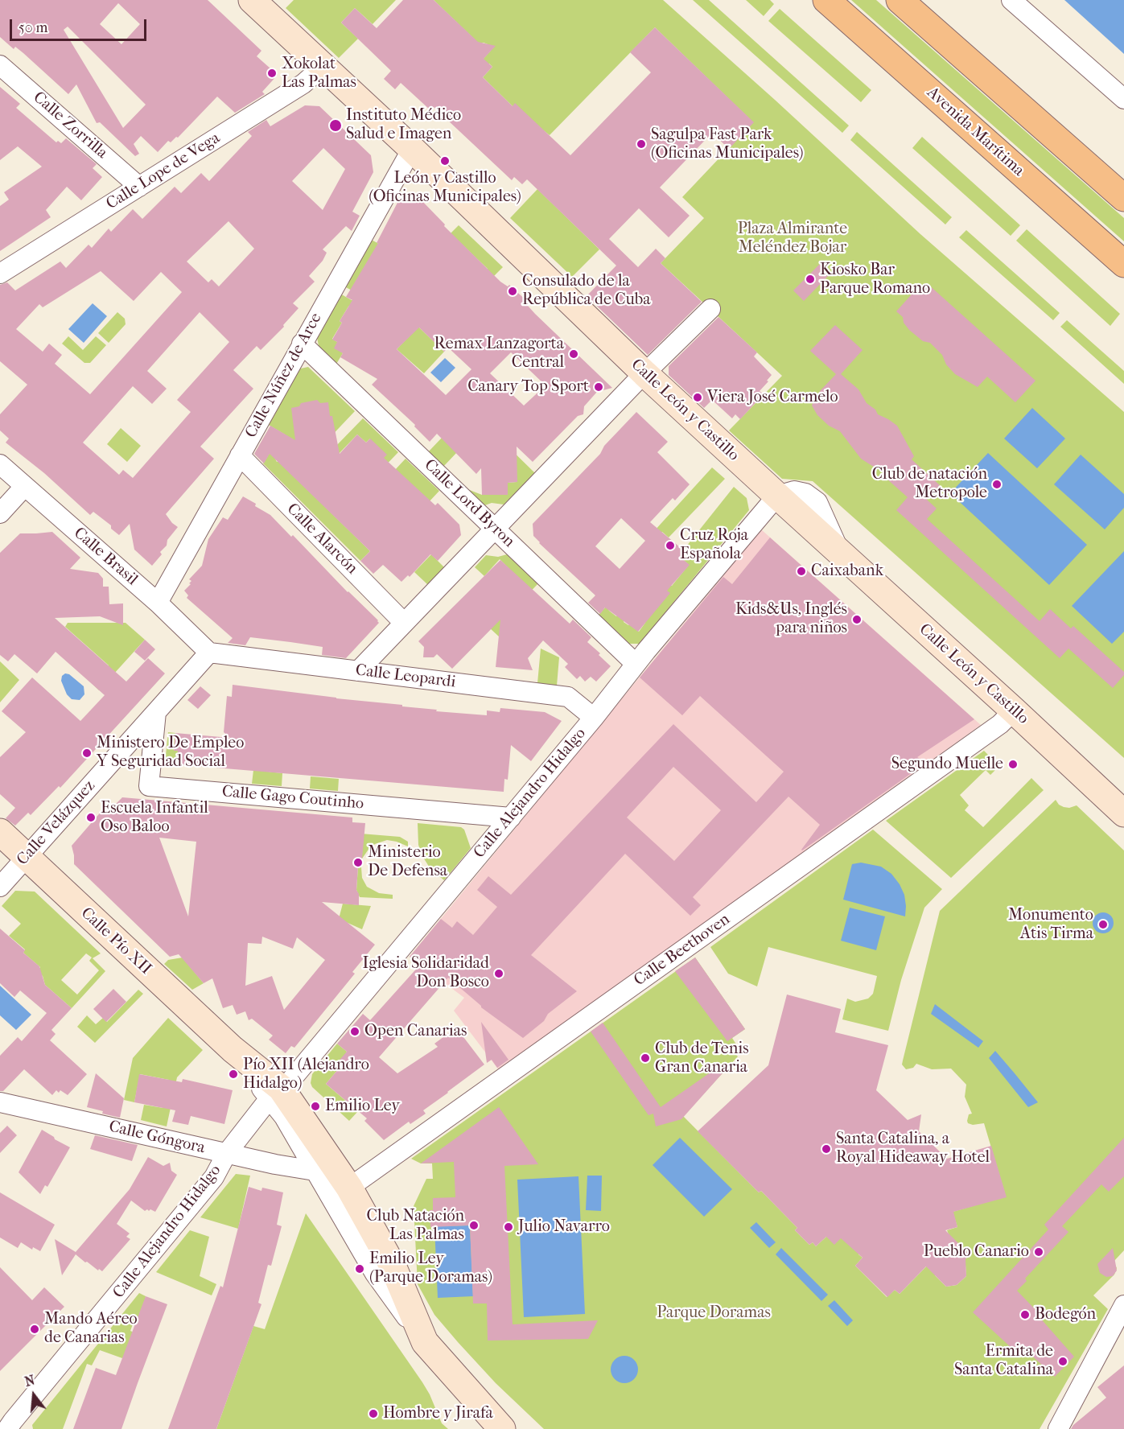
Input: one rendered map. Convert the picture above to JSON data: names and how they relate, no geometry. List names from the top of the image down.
{
  "streets": {
    "highway": ["Avenida Marítima"],
    "street": [
      "Calle Zorrilla",
      "Calle Lope de Vega",
      "Calle Núñez de Arce",
      "Calle León y Castillo",
      "Calle Lord Byron",
      "Calle Alarcón",
      "Calle Brasil",
      "Calle Leopardi",
      "Calle Alejandro Hidalgo",
      "Calle Gago Coutinho",
      "Calle Velázquez",
      "Calle Pío XII",
      "Calle Beethoven",
      "Calle Góngora"
    ]
  },
  "crossings": [
    ["Calle Zorrilla", "Calle Lope de Vega"],
    ["Calle Lope de Vega", "Calle León y Castillo"],
    ["Calle Núñez de Arce", "Calle León y Castillo"],
    ["Calle Núñez de Arce", "Calle Lord Byron"],
    ["Calle Núñez de Arce", "Calle Alarcón"],
    ["Calle Núñez de Arce", "Calle Brasil"],
    ["Calle León y Castillo", "Calle Alejandro Hidalgo"],
    ["Calle León y Castillo", "Calle Beethoven"],
    ["Calle Lord Byron", "Calle Alejandro Hidalgo"],
    ["Calle Brasil", "Calle Leopardi"],
    ["Calle Brasil", "Calle Velázquez"],
    ["Calle Leopardi", "Calle Alejandro Hidalgo"],
    ["Calle Leopardi", "Calle Velázquez"],
    ["Calle Alejandro Hidalgo", "Calle Gago Coutinho"],
    ["Calle Alejandro Hidalgo", "Calle Pío XII"],
    ["Calle Alejandro Hidalgo", "Calle Góngora"],
    ["Calle Gago Coutinho", "Calle Velázquez"],
    ["Calle Velázquez", "Calle Pío XII"],
    ["Calle Pío XII", "Calle Beethoven"],
    ["Calle Pío XII", "Calle Góngora"]
  ],
  "parks": ["Plaza Almirante Meléndez Bojar", "Parque Doramas"],
  "places": [
    "Xokolat Las Palmas",
    "Instituto Médico Salud e Imagen",
    "Sagulpa Fast Park (Oficinas Municipales)",
    "León y Castillo (Oficinas Municipales)",
    "Kiosko Bar Parque Romano",
    "Consulado de la República de Cuba",
    "Remax Lanzagorta Central",
    "Canary Top Sport",
    "Viera José Carmelo",
    "Club de natación Metropole",
    "Cruz Roja Española",
    "Caixabank",
    "Kids&Us, Inglés para niños",
    "Ministero De Empleo Y Seguridad Social",
    "Segundo Muelle",
    "Escuela Infantil Oso Baloo",
    "Ministerio De Defensa",
    "Monumento Atis Tirma",
    "Iglesia Solidaridad Don Bosco",
    "Open Canarias",
    "Club de Tenis Gran Canaria",
    "Pío XII (Alejandro Hidalgo)",
    "Emilio Ley",
    "Santa Catalina, a Royal Hideaway Hotel",
    "Club Natación Las Palmas",
    "Julio Navarro",
    "Pueblo Canario",
    "Emilio Ley (Parque Doramas)",
    "Bodegón",
    "Mando Aéreo de Canarias",
    "Ermita de Santa Catalina",
    "Hombre y Jirafa"
  ],
  "scale_bar": "50 m",
  "north": "top"
}
